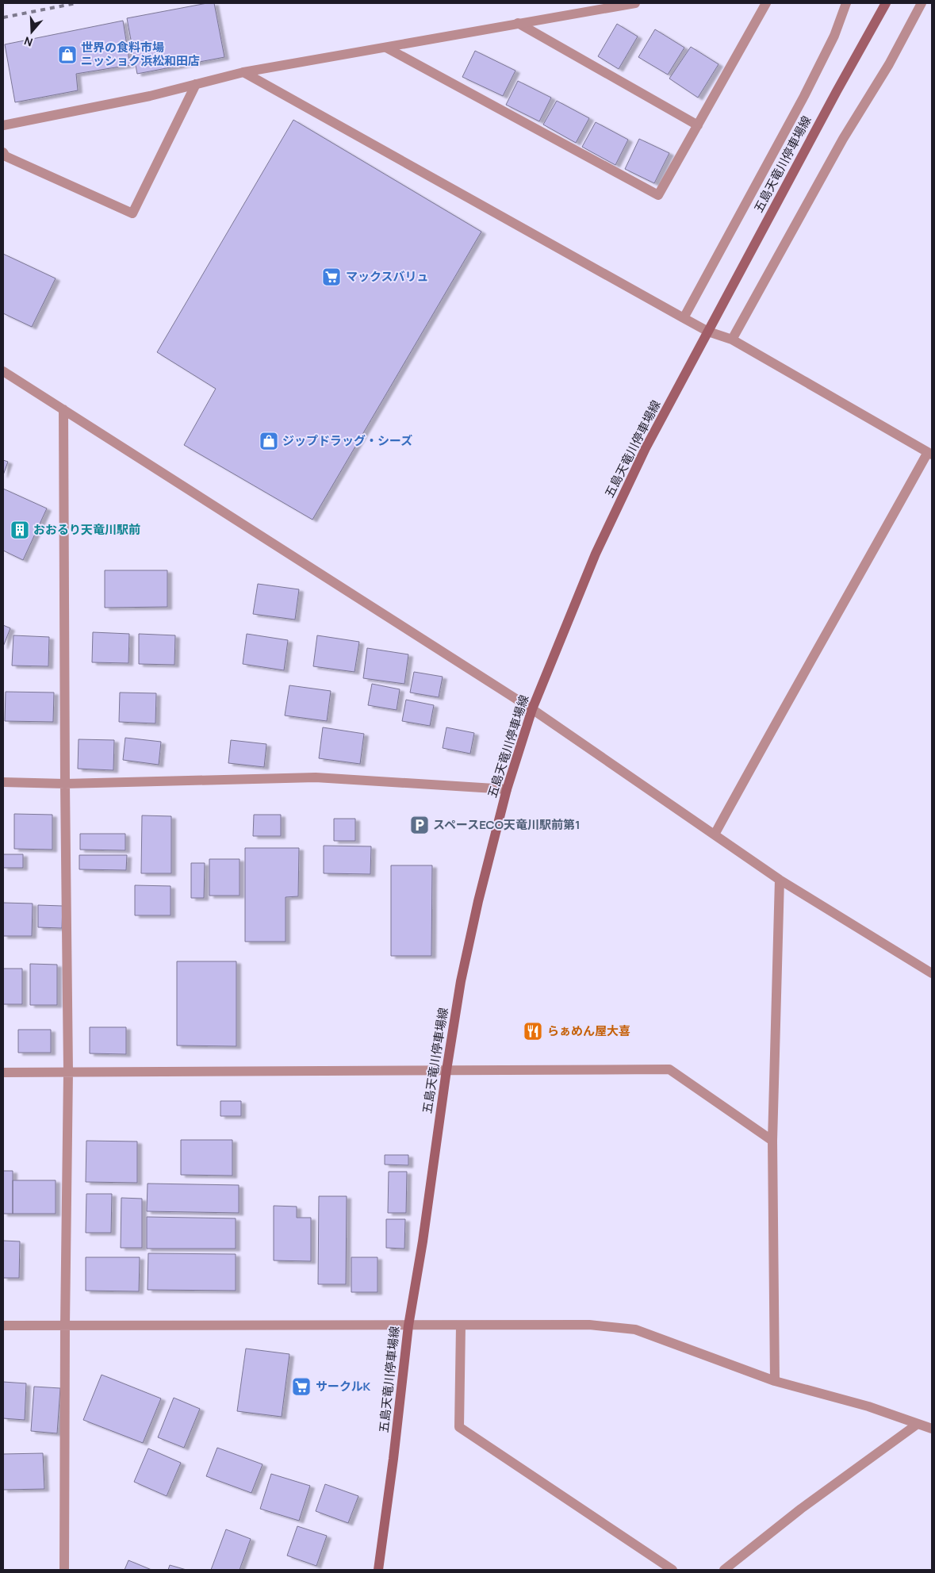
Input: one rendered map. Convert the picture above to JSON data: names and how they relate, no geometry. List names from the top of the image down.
{
  "streets": {
    "main road": ["五島天竜川停車場線"]
  },
  "places": {
    "shop": ["世界の食料市場 ニッショク浜松和田店", "ジップドラッグ・シーズ"],
    "supermarket": ["マックスバリュ", "サークルK"],
    "building": ["おおるり天竜川駅前"],
    "parking": ["スペースECO天竜川駅前第1"],
    "restaurant": ["らぁめん屋大喜"]
  },
  "north": "bottom"
}
